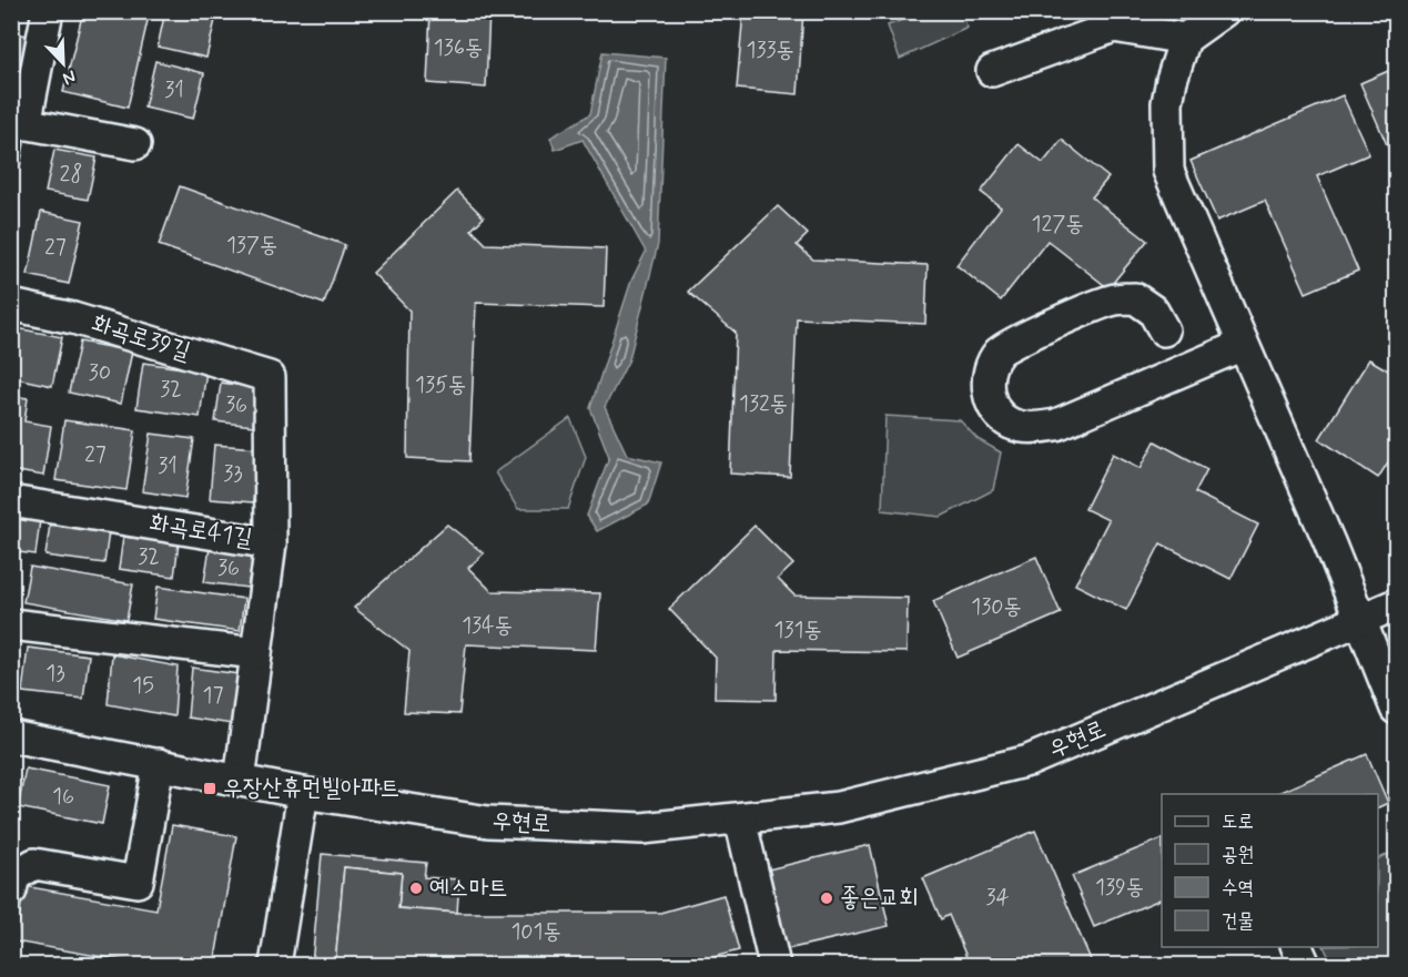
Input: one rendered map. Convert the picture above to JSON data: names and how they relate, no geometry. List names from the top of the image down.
{
  "streets": {
    "street": ["화곡로39길", "화곡로41길", "우현로"]
  },
  "crossings": [
    ["화곡로39길", "화곡로41길"],
    ["화곡로41길", "우현로"]
  ],
  "places": {
    "transit": ["우장산휴먼빌아파트"],
    "other": ["예스마트", "좋은교회"]
  },
  "house_numbers": [
    "136동",
    "133동",
    "31",
    "28",
    "127동",
    "137동",
    "27",
    "30",
    "135동",
    "32",
    "132동",
    "36",
    "27",
    "31",
    "33",
    "32",
    "36",
    "130동",
    "134동",
    "131동",
    "13",
    "15",
    "17",
    "16",
    "139동",
    "34",
    "101동"
  ],
  "legend": [
    "도로",
    "공원",
    "수역",
    "건물"
  ],
  "north": "bottom right"
}
